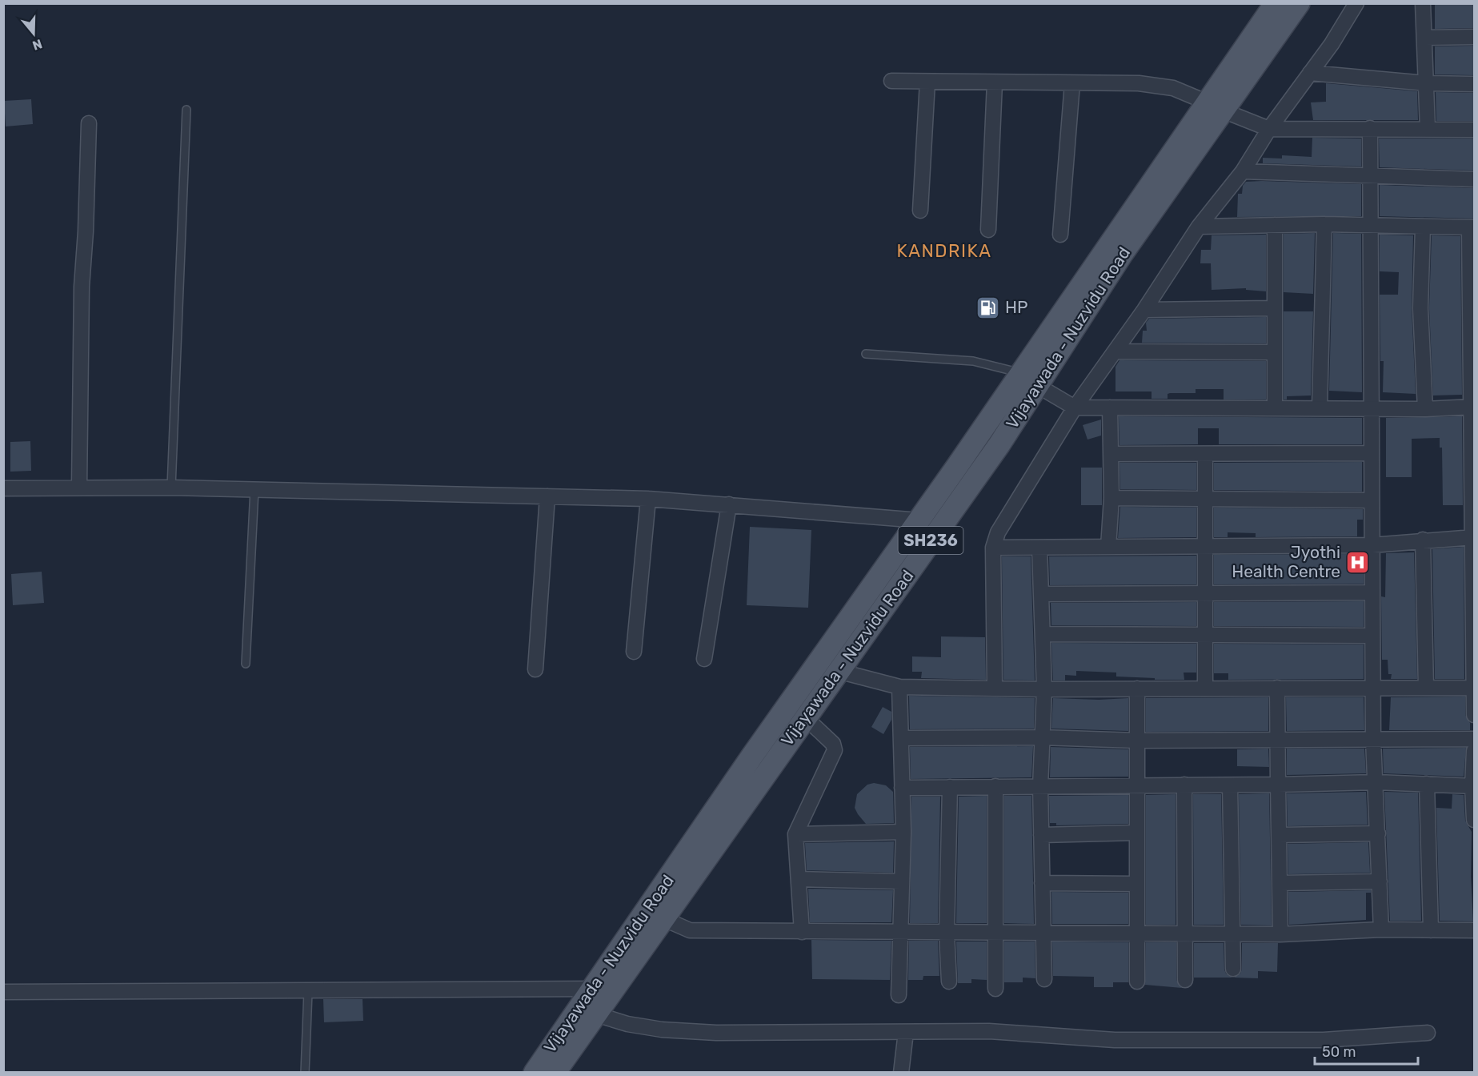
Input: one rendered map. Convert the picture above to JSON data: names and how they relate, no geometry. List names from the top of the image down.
{
  "streets": {
    "main road": ["Vijayawada - Nuzvidu Road", "SH236"]
  },
  "districts": ["KANDRIKA"],
  "places": {
    "fuel station": ["HP"],
    "hospital": ["Jyothi Health Centre"]
  },
  "scale_bar": "50 m",
  "north": "bottom"
}
